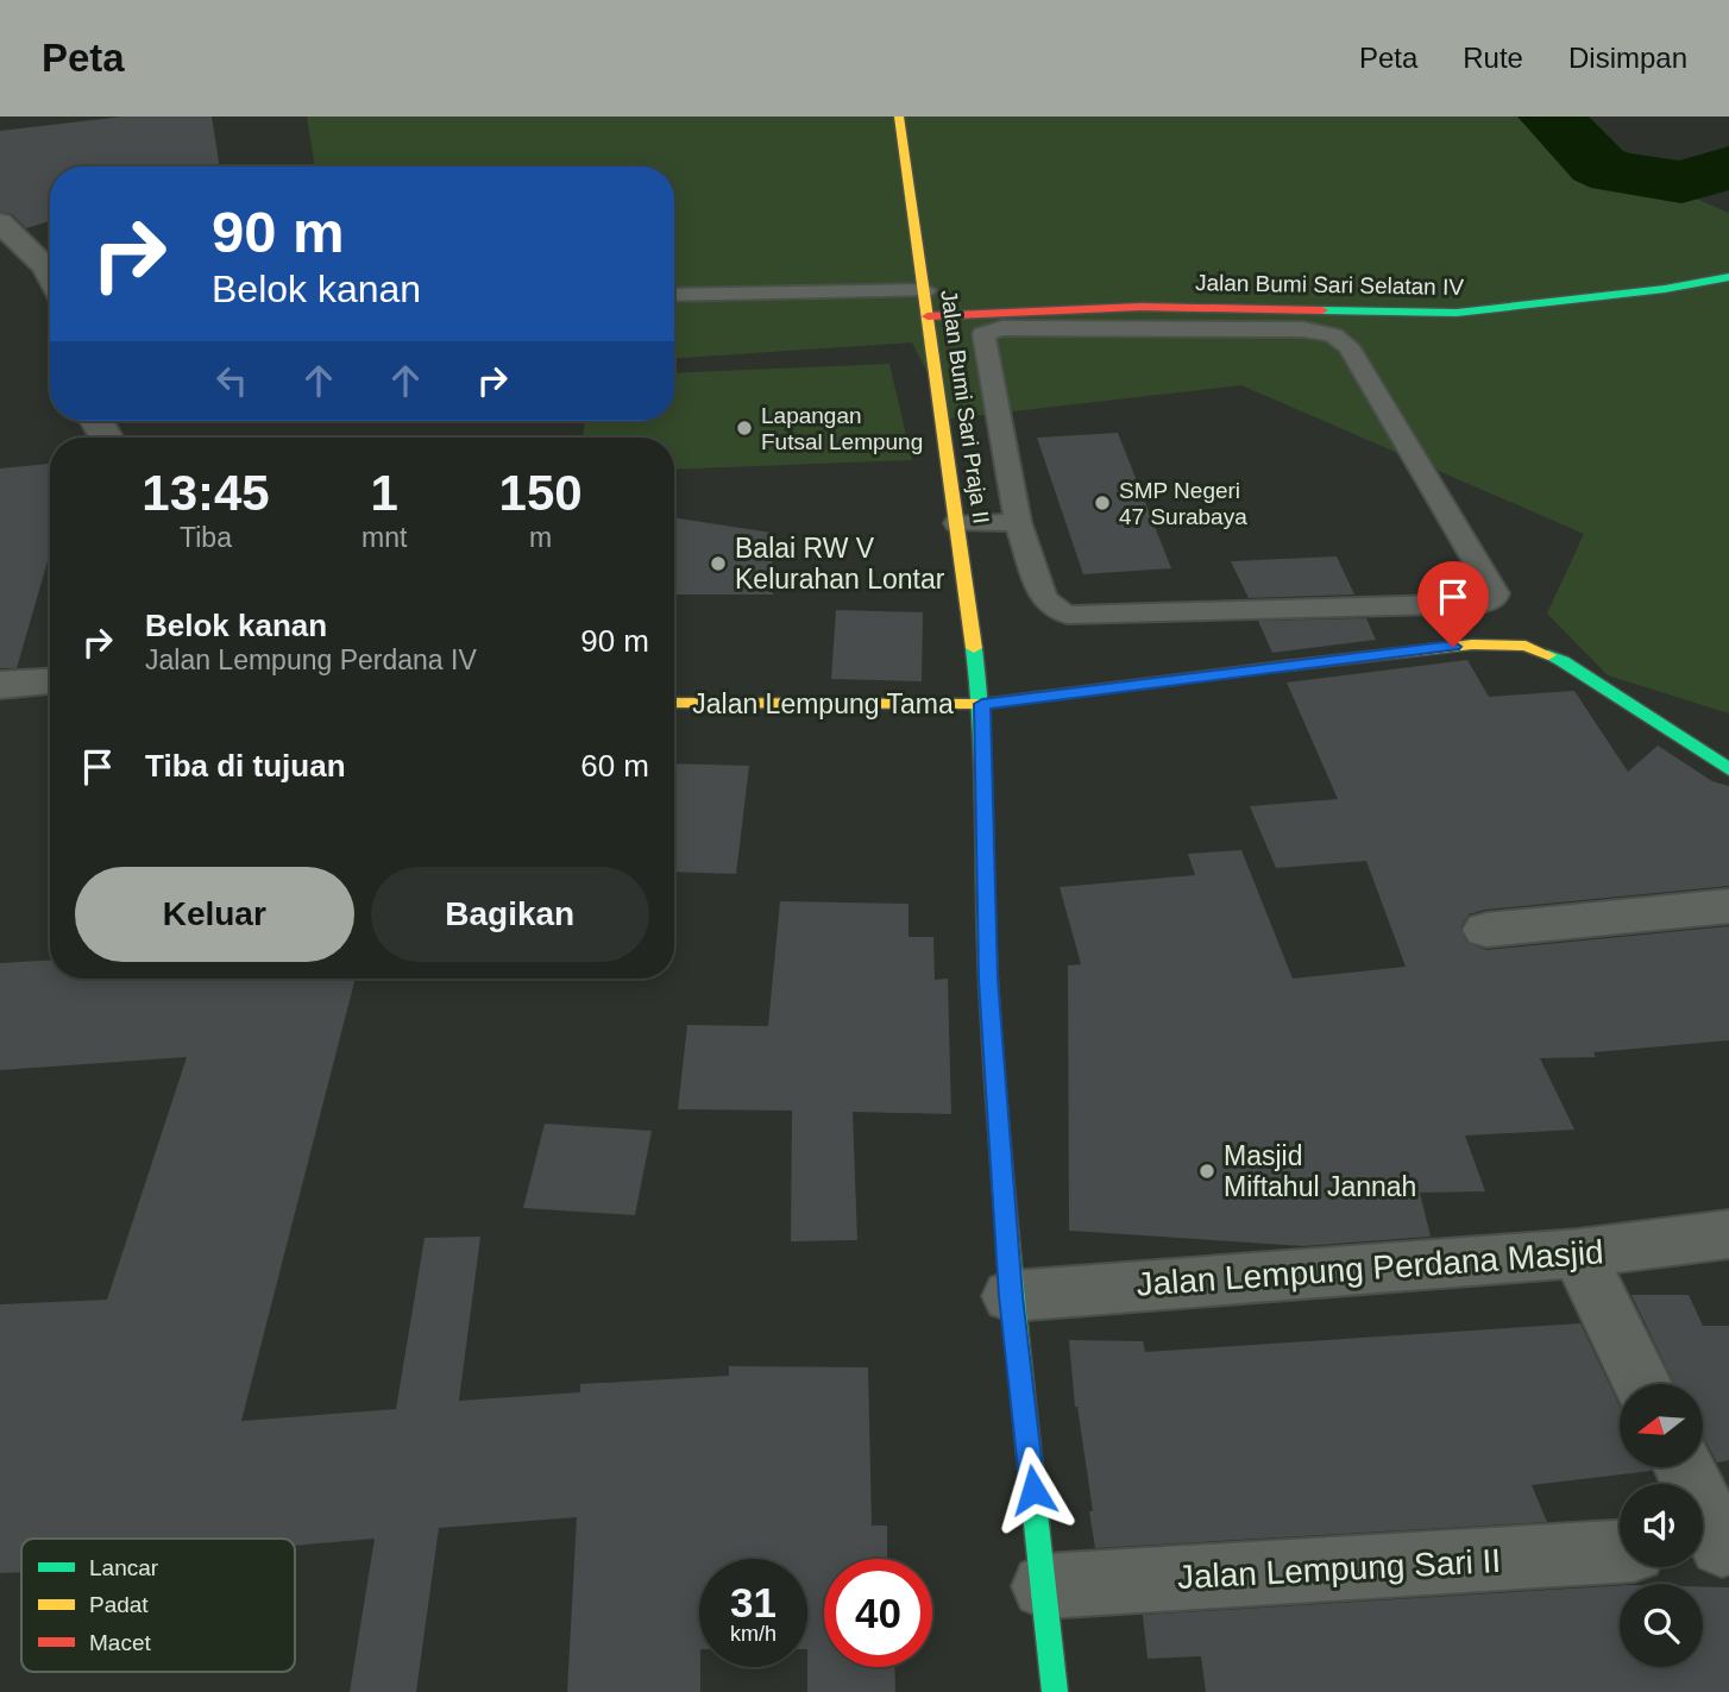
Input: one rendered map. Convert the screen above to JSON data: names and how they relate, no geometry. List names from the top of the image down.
{
  "streets": {
    "street": [
      "Jalan Bumi Sari Selatan IV",
      "Jalan Bumi Sari Praja II",
      "Jalan Lempung Tama",
      "Jalan Lempung Perdana Masjid",
      "Jalan Lempung Sari II"
    ]
  },
  "crossings": [
    ["Jalan Bumi Sari Selatan IV", "Jalan Bumi Sari Praja II"],
    ["Jalan Bumi Sari Praja II", "Jalan Lempung Tama"],
    ["Jalan Bumi Sari Praja II", "Jalan Lempung Perdana Masjid"],
    ["Jalan Bumi Sari Praja II", "Jalan Lempung Sari II"]
  ],
  "places": [
    "Lapangan Futsal Lempung",
    "SMP Negeri 47 Surabaya",
    "Balai RW V Kelurahan Lontar",
    "Masjid Miftahul Jannah"
  ],
  "legend": ["Lancar", "Padat", "Macet"],
  "north": "left",
  "page": {
    "header": "Peta",
    "nav": ["Peta", "Rute", "Disimpan"],
    "turn": ["90 m", "Belok kanan"],
    "eta": [
      "13:45",
      "Tiba",
      "1",
      "mnt",
      "150",
      "m"
    ],
    "list": [
      {
        "name": "Belok kanan",
        "note": "Jalan Lempung Perdana IV",
        "value": "90 m"
      },
      {
        "name": "Tiba di tujuan",
        "value": "60 m"
      }
    ],
    "buttons": ["Keluar", "Bagikan"],
    "speed": "31 km/h",
    "limit": "40"
  }
}
